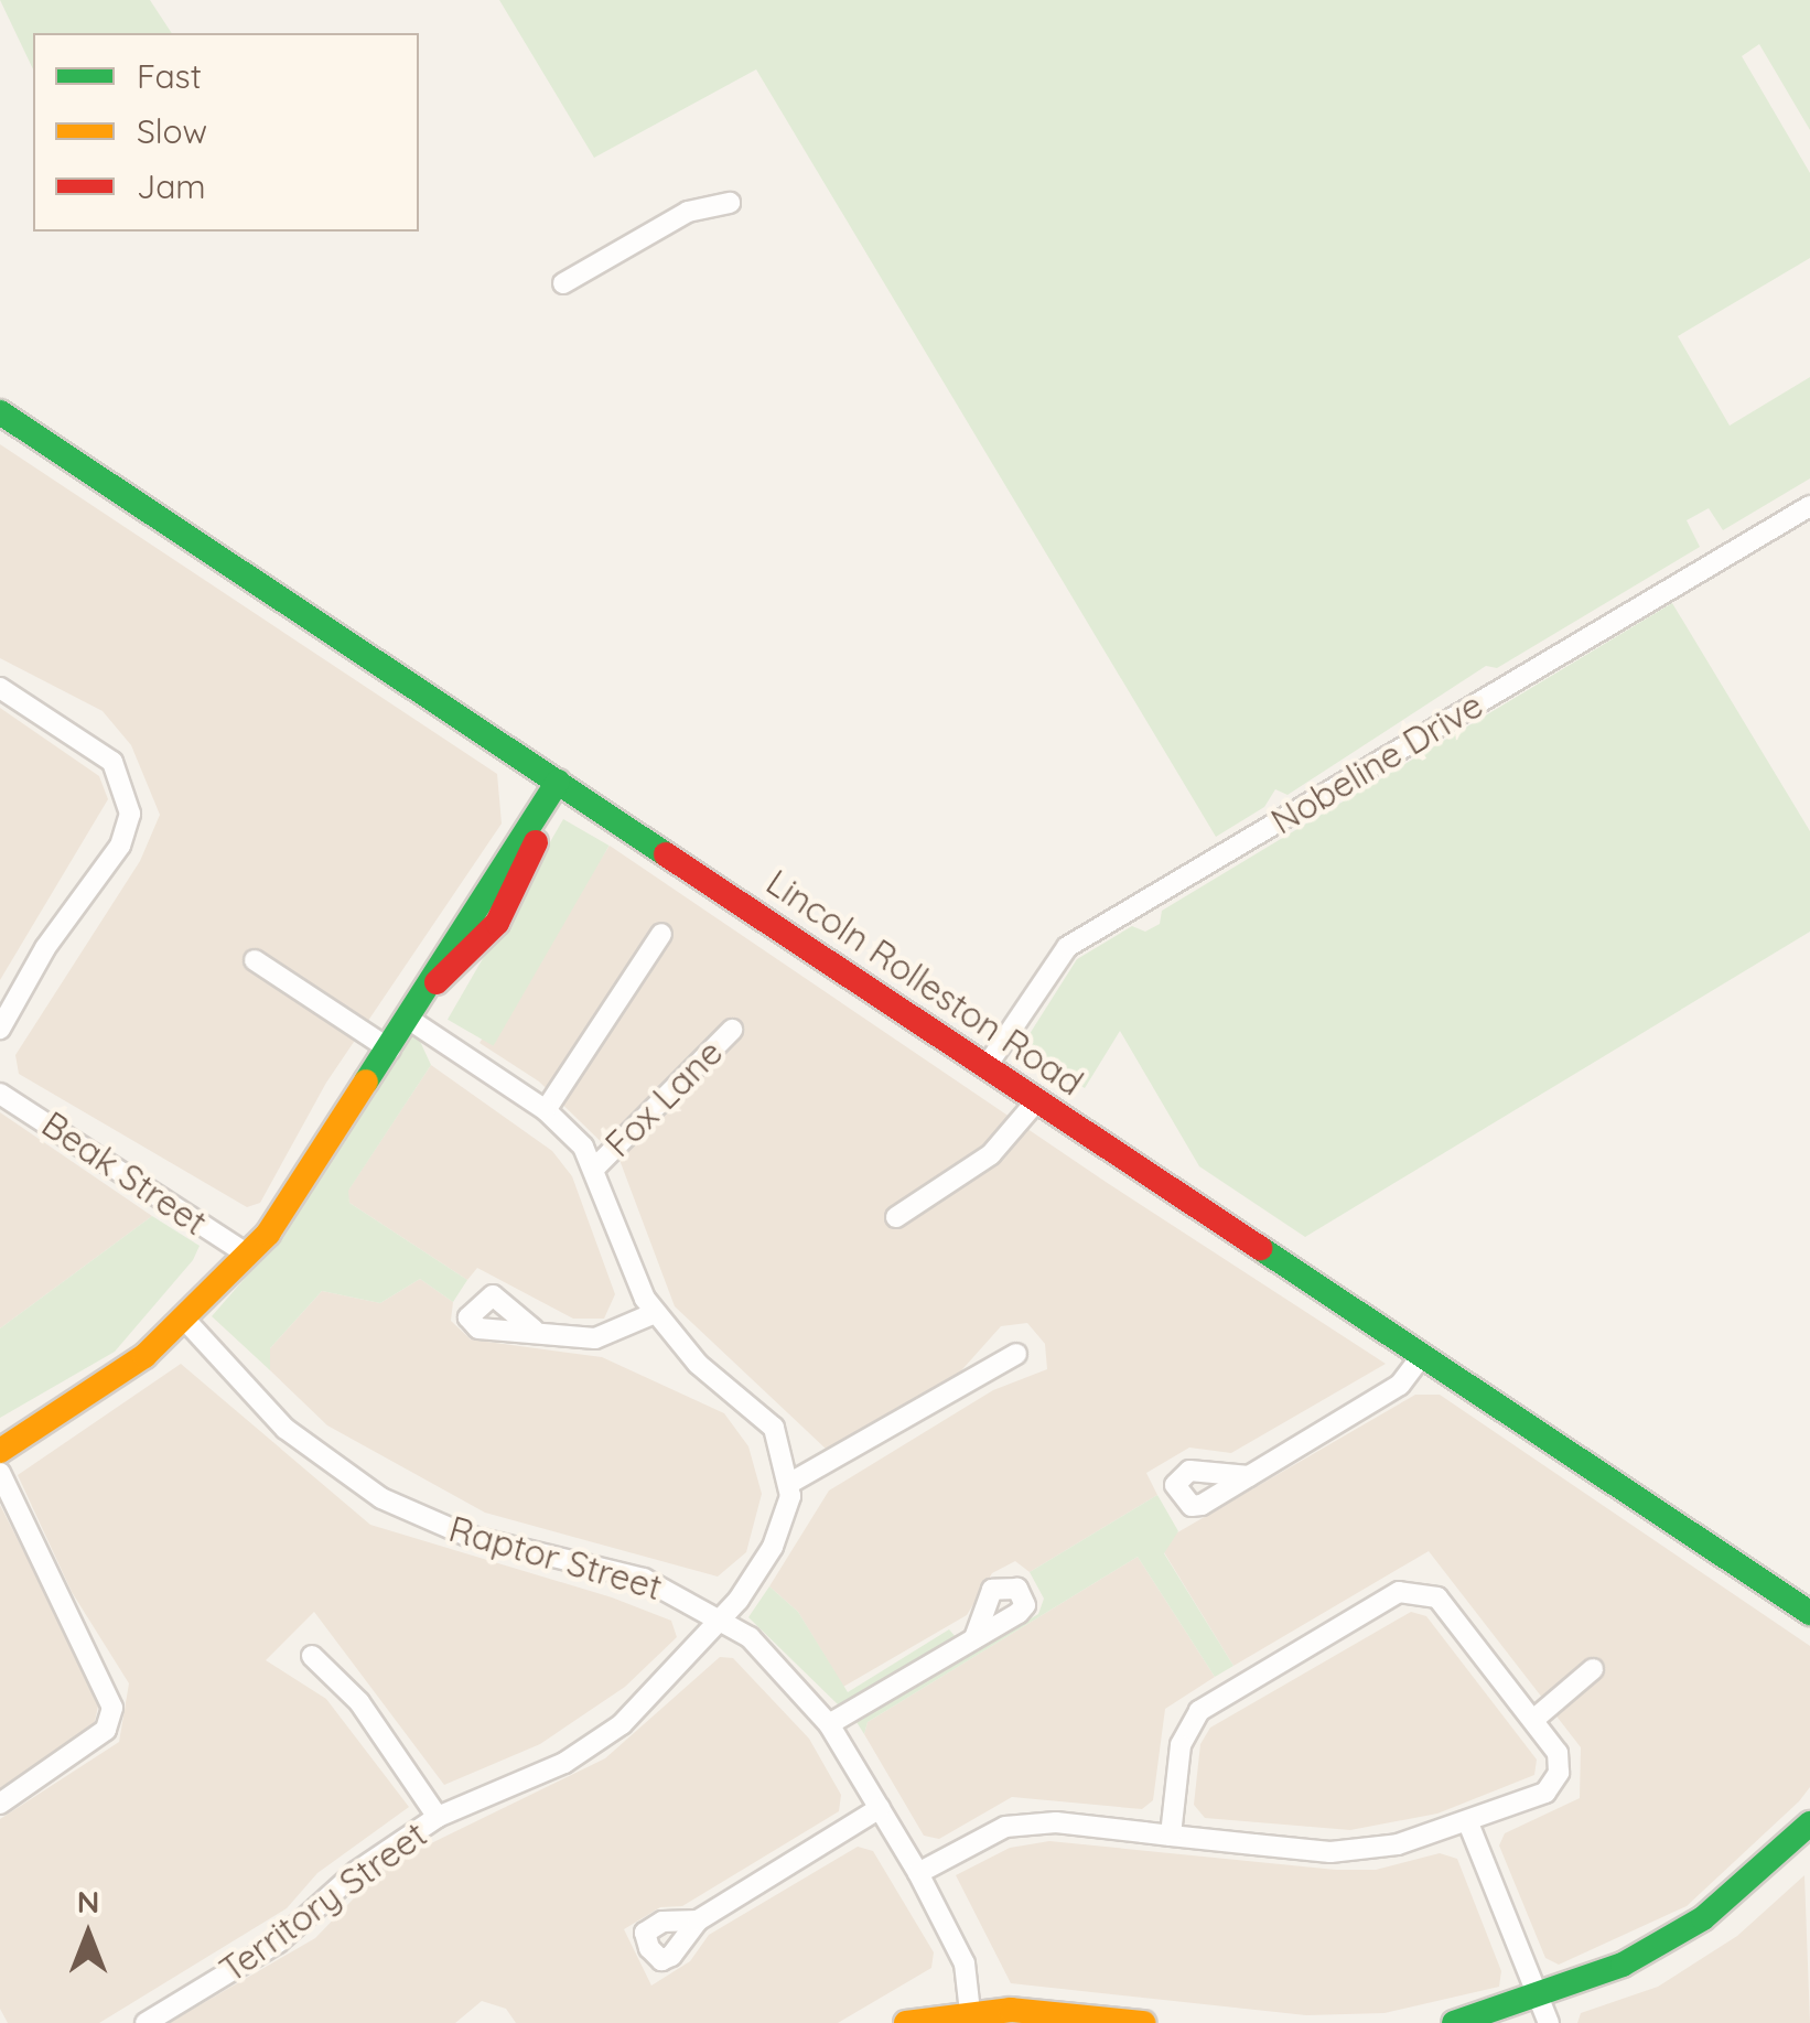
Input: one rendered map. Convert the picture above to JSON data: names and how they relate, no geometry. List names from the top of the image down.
{
  "streets": {
    "main road": ["Lincoln Rolleston Road"],
    "street": [
      "Nobeline Drive",
      "Fox Lane",
      "Beak Street",
      "Raptor Street",
      "Territory Street"
    ]
  },
  "crossings": [
    ["Nobeline Drive", "Lincoln Rolleston Road"],
    ["Raptor Street", "Territory Street"]
  ],
  "legend": ["Fast", "Slow", "Jam"],
  "north": "top"
}
